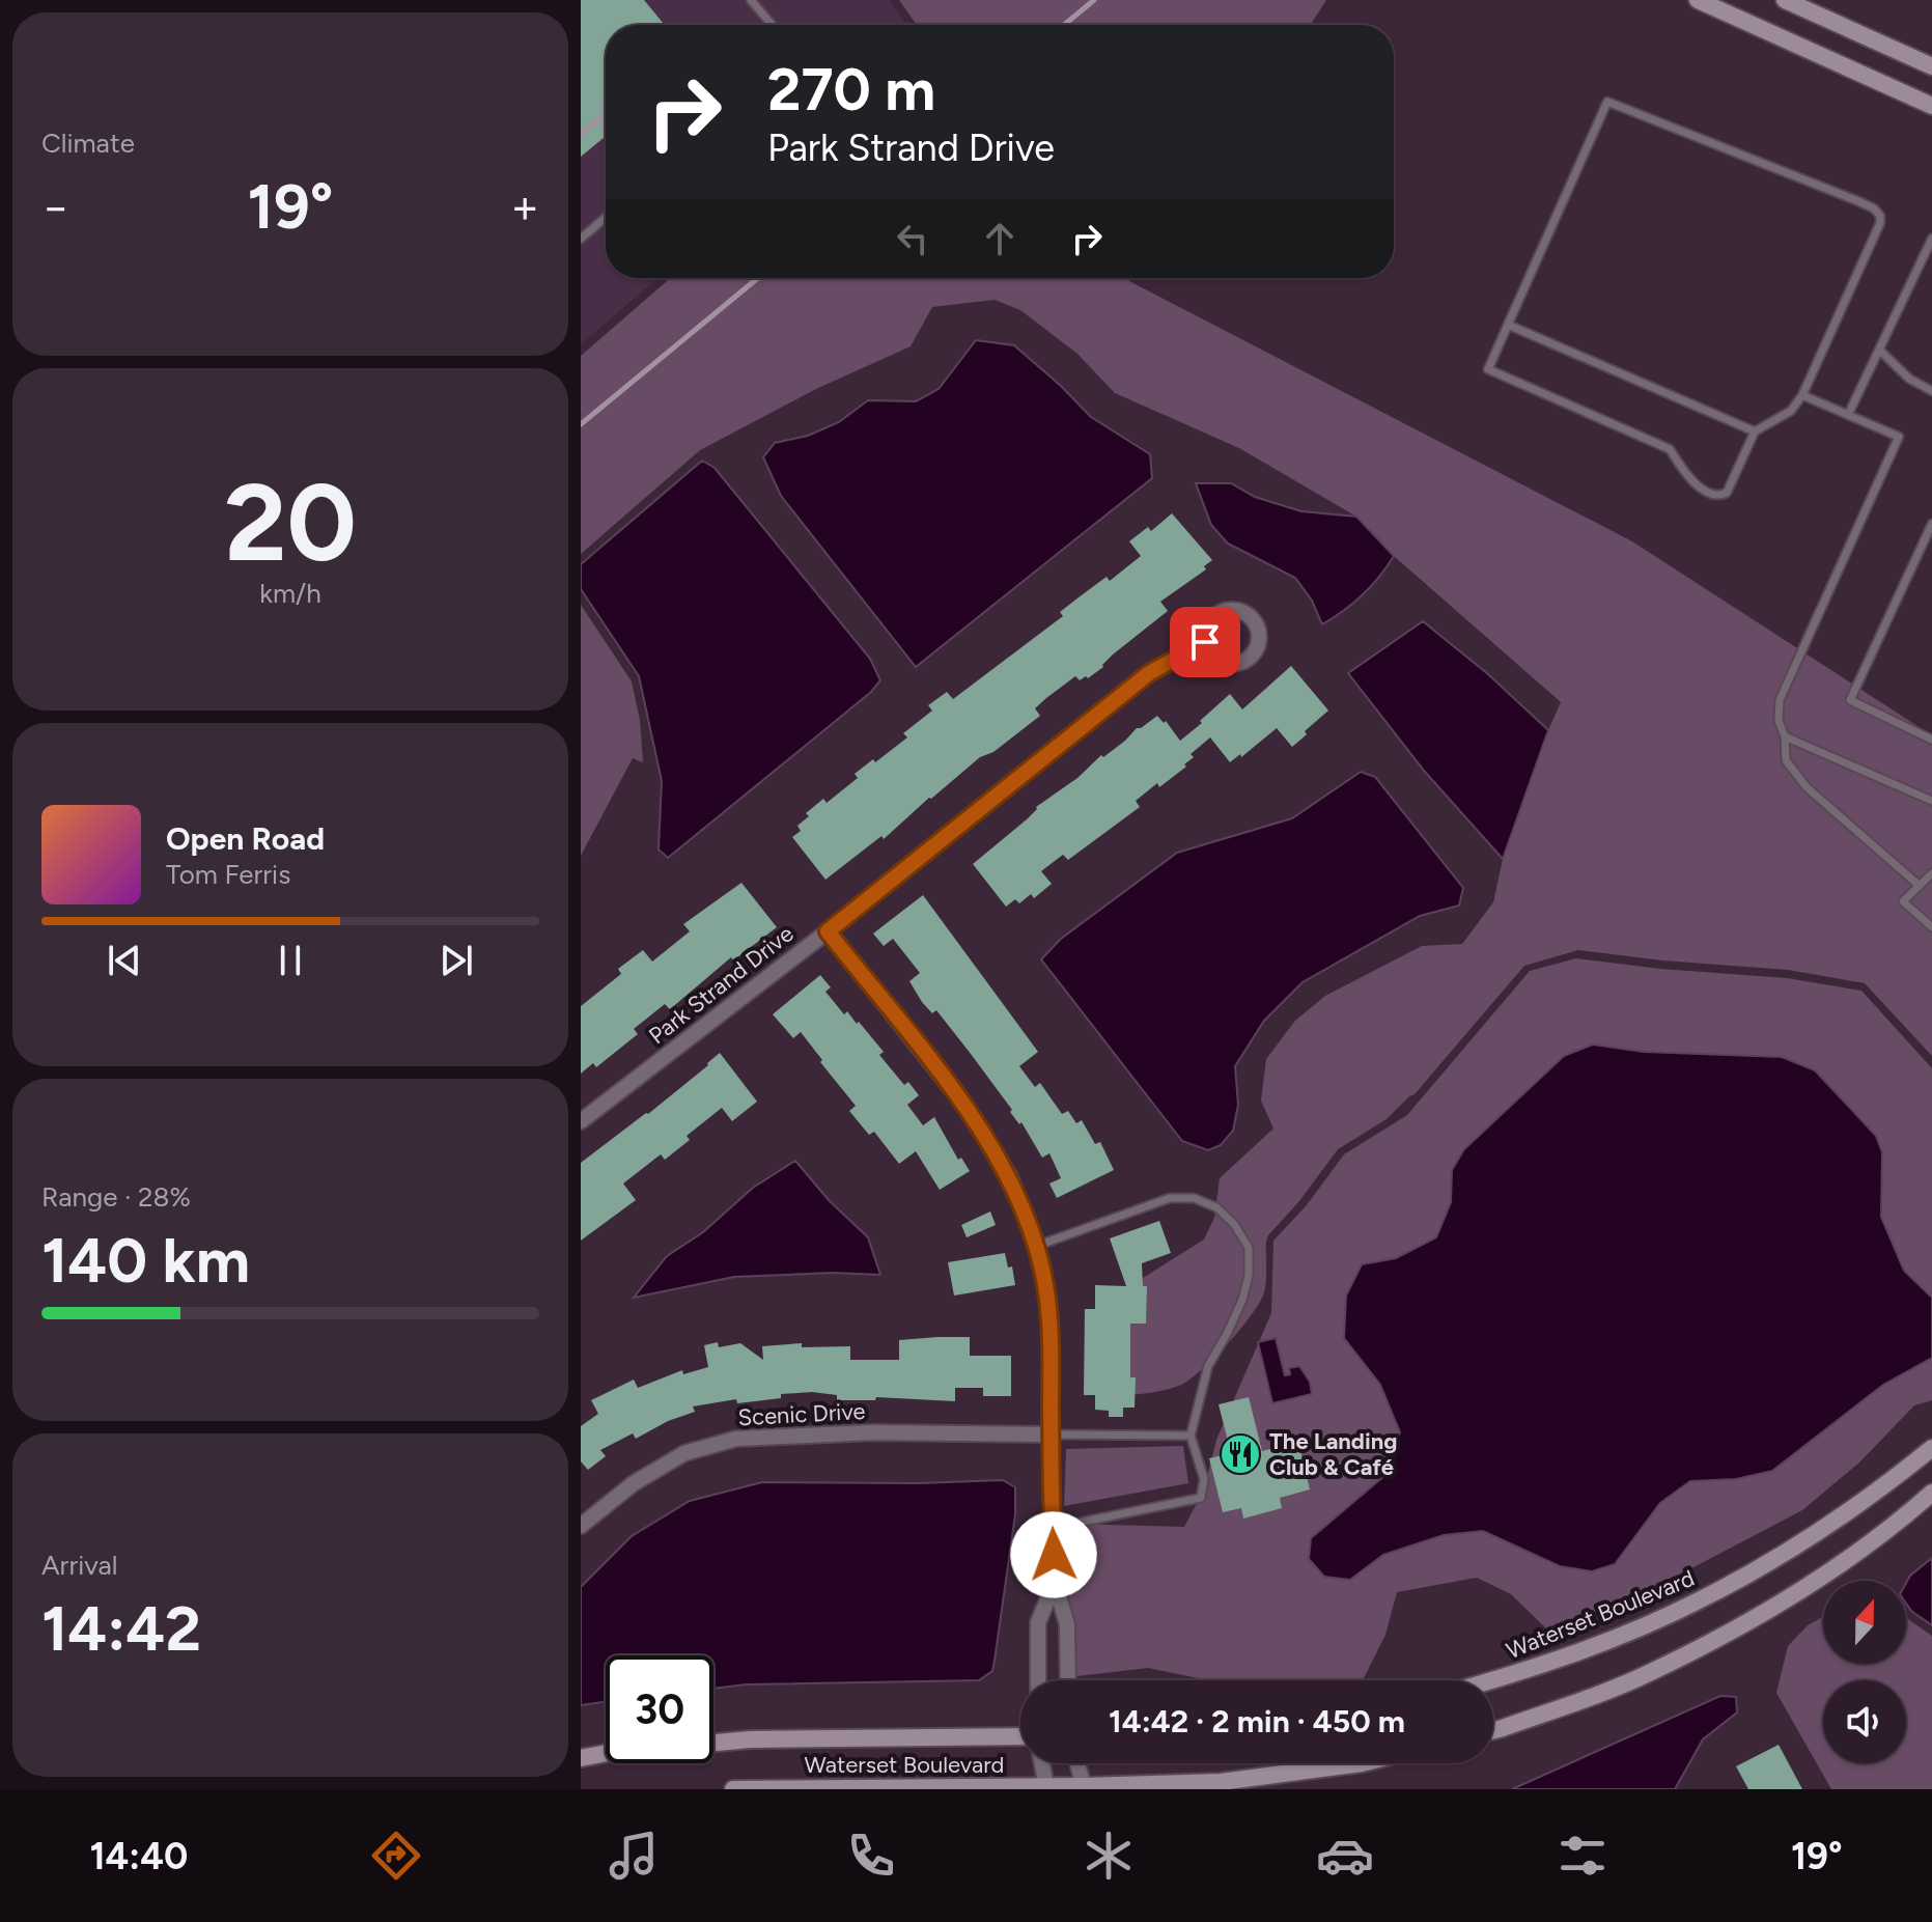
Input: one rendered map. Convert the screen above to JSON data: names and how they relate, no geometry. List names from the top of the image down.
{
  "streets": {
    "street": ["Park Strand Drive", "Scenic Drive", "Waterset Boulevard"]
  },
  "places": {
    "restaurant": ["The Landing Club & Café"]
  },
  "north": "top",
  "page": {
    "tile": [
      "Climate",
      ["20", "km/h"],
      ["Range · 28%", "140 km"],
      ["Arrival", "14:42"]
    ],
    "turn": ["270 m", "Park Strand Drive"],
    "heat": ["−", "19°", "+"],
    "song": ["Open Road", "Tom Ferris"],
    "limit": "30",
    "trip": "14:42 · 2 min · 450 m",
    "tabs": ["14:40", "19°"]
  }
}
